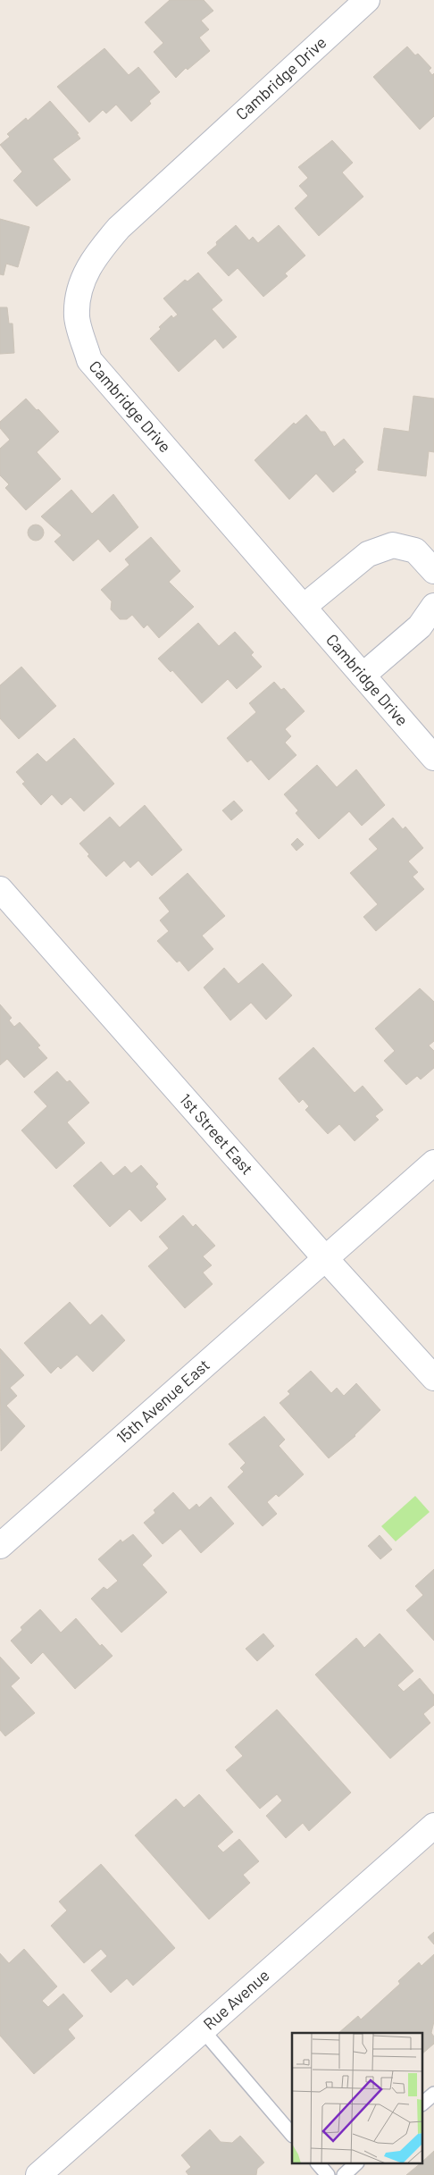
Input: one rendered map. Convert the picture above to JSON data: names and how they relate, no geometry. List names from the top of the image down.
{
  "streets": {
    "street": [
      "Cambridge Drive",
      "1st Street East",
      "15th Avenue East",
      "Rue Avenue"
    ]
  },
  "crossings": [
    ["1st Street East", "15th Avenue East"]
  ]
}
